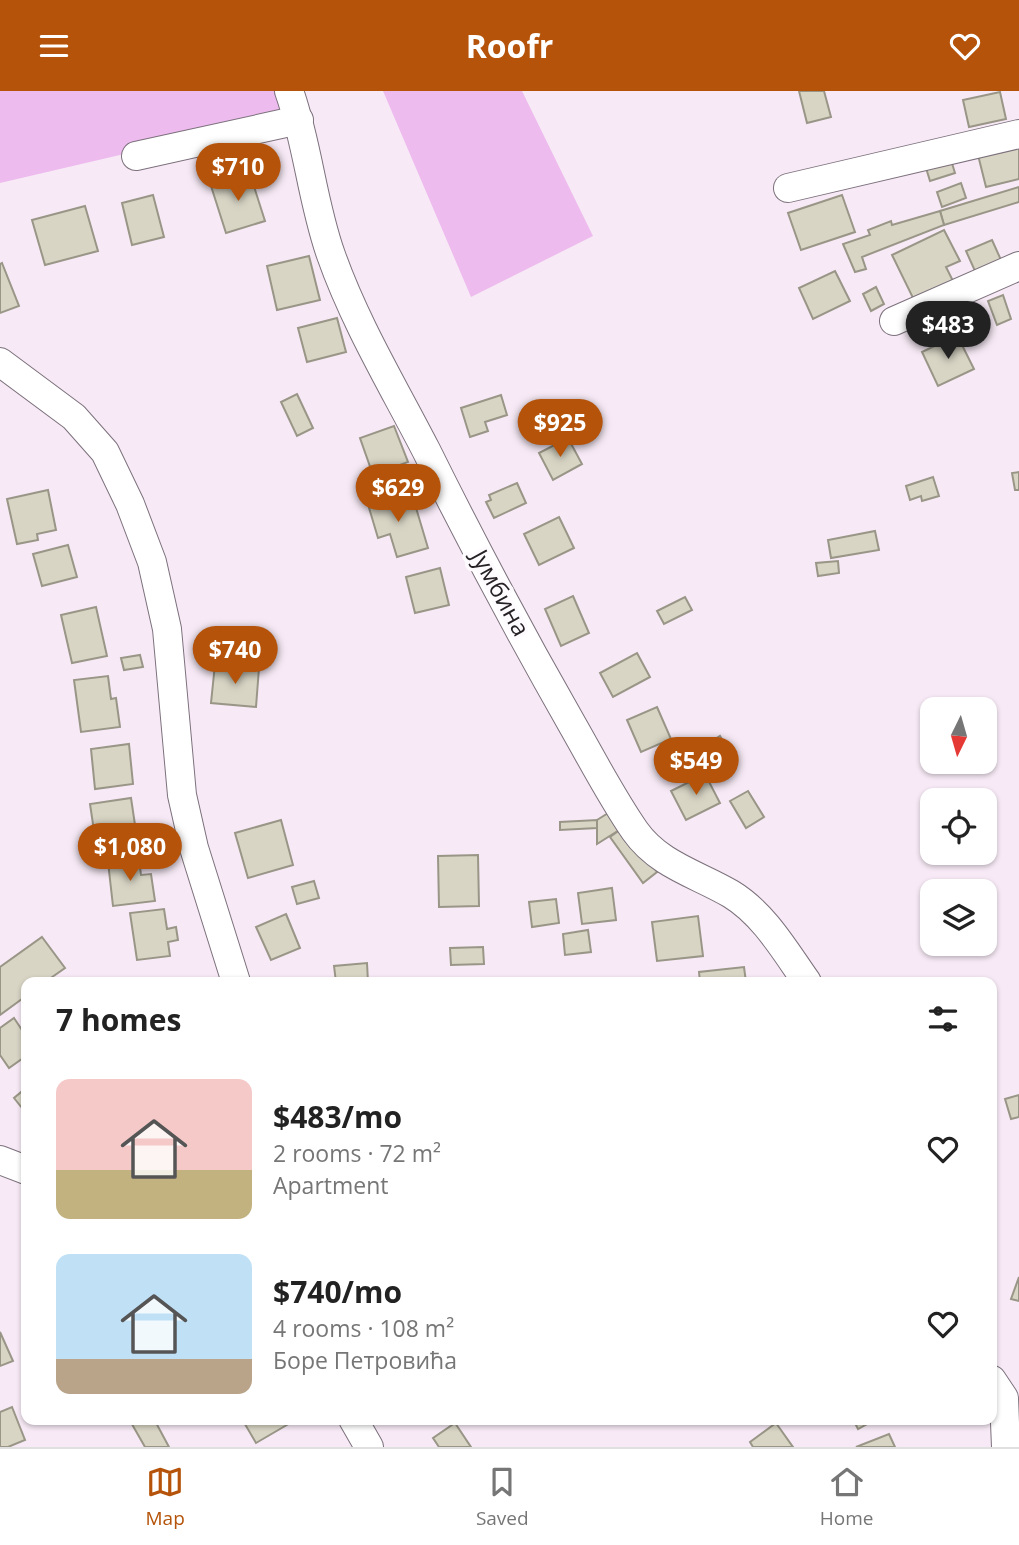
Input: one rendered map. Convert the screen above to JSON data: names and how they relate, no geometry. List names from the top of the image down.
{
  "streets": {
    "street": ["Јумбина"]
  },
  "north": "bottom",
  "page": {
    "header": "Roofr",
    "price": [
      "$710",
      "$483",
      "$925",
      "$629",
      "$740",
      "$549",
      "$1,080"
    ],
    "heading": "7 homes",
    "list": [
      {
        "name": "$483/mo",
        "note": "2 rooms · 72 m² · Apartment"
      },
      {
        "name": "$740/mo",
        "note": "4 rooms · 108 m² · Боре Петровића"
      }
    ],
    "tabs": ["Map", "Saved", "Home"]
  }
}
